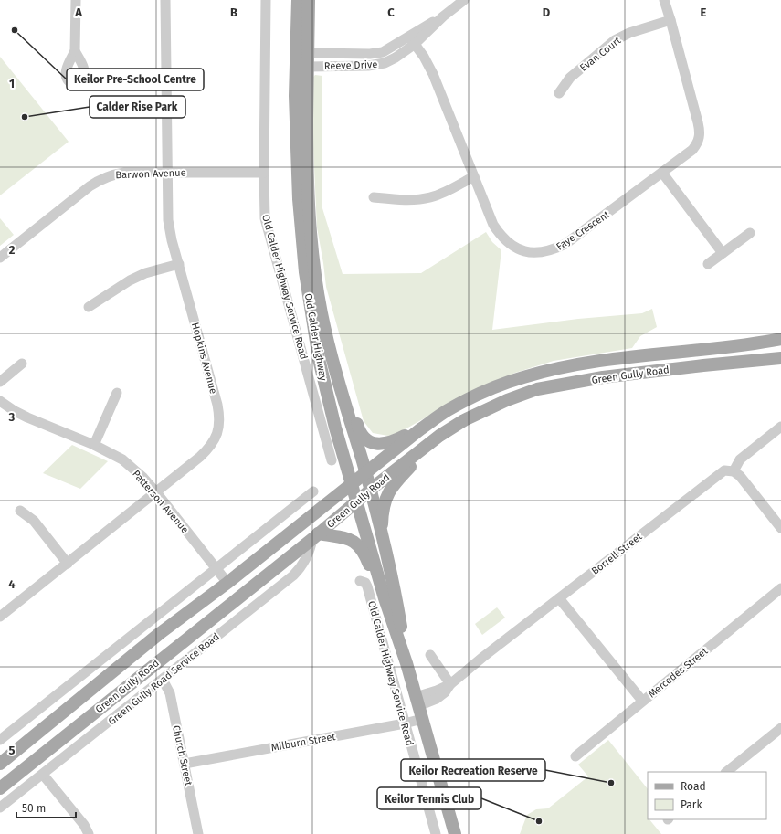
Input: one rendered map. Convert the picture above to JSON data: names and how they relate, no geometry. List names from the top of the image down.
{
  "streets": {
    "main road": ["Old Calder Highway", "Green Gully Road"],
    "street": [
      "Evan Court",
      "Reeve Drive",
      "Barwon Avenue",
      "Faye Crescent",
      "Old Calder Highway Service Road",
      "Hopkins Avenue",
      "Patterson Avenue",
      "Borrell Street",
      "Mercedes Street",
      "Green Gully Road Service Road",
      "Milburn Street",
      "Church Street"
    ]
  },
  "crossings": [
    ["Evan Court", "Faye Crescent"],
    ["Reeve Drive", "Faye Crescent"],
    ["Reeve Drive", "Old Calder Highway"],
    ["Barwon Avenue", "Old Calder Highway Service Road"],
    ["Barwon Avenue", "Hopkins Avenue"],
    ["Old Calder Highway Service Road", "Milburn Street"],
    ["Old Calder Highway", "Green Gully Road"],
    ["Old Calder Highway", "Borrell Street"],
    ["Old Calder Highway", "Milburn Street"],
    ["Hopkins Avenue", "Patterson Avenue"],
    ["Green Gully Road", "Patterson Avenue"],
    ["Green Gully Road", "Green Gully Road Service Road"],
    ["Green Gully Road Service Road", "Church Street"],
    ["Milburn Street", "Church Street"]
  ],
  "places": [
    "Keilor Pre-School Centre",
    "Calder Rise Park",
    "Keilor Recreation Reserve",
    "Keilor Tennis Club"
  ],
  "legend": ["Road", "Park"],
  "scale_bar": "50 m",
  "grid": {
    "columns": [
      "A",
      "B",
      "C",
      "D",
      "E"
    ],
    "rows": [
      "1",
      "2",
      "3",
      "4",
      "5"
    ]
  }
}
